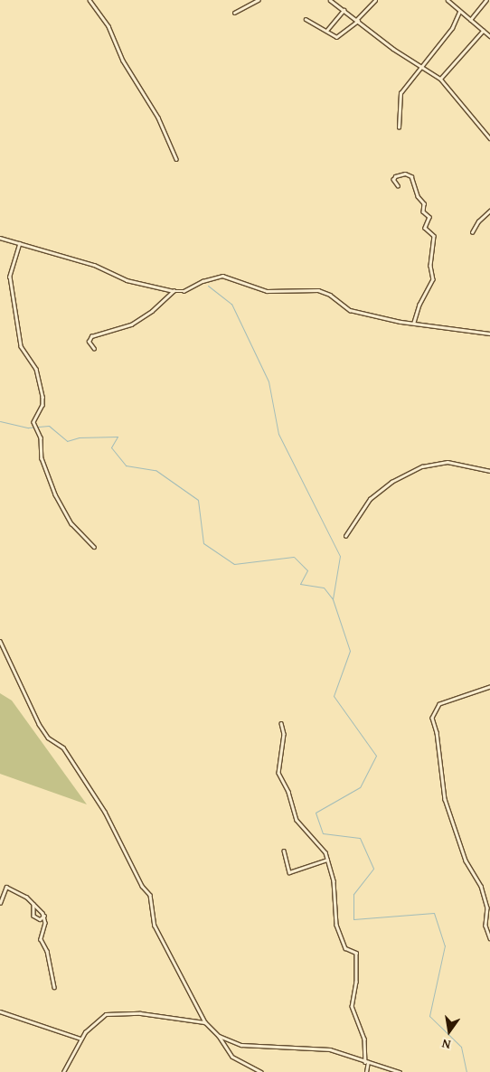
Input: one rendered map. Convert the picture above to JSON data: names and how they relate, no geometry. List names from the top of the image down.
{
  "north": "bottom"
}
